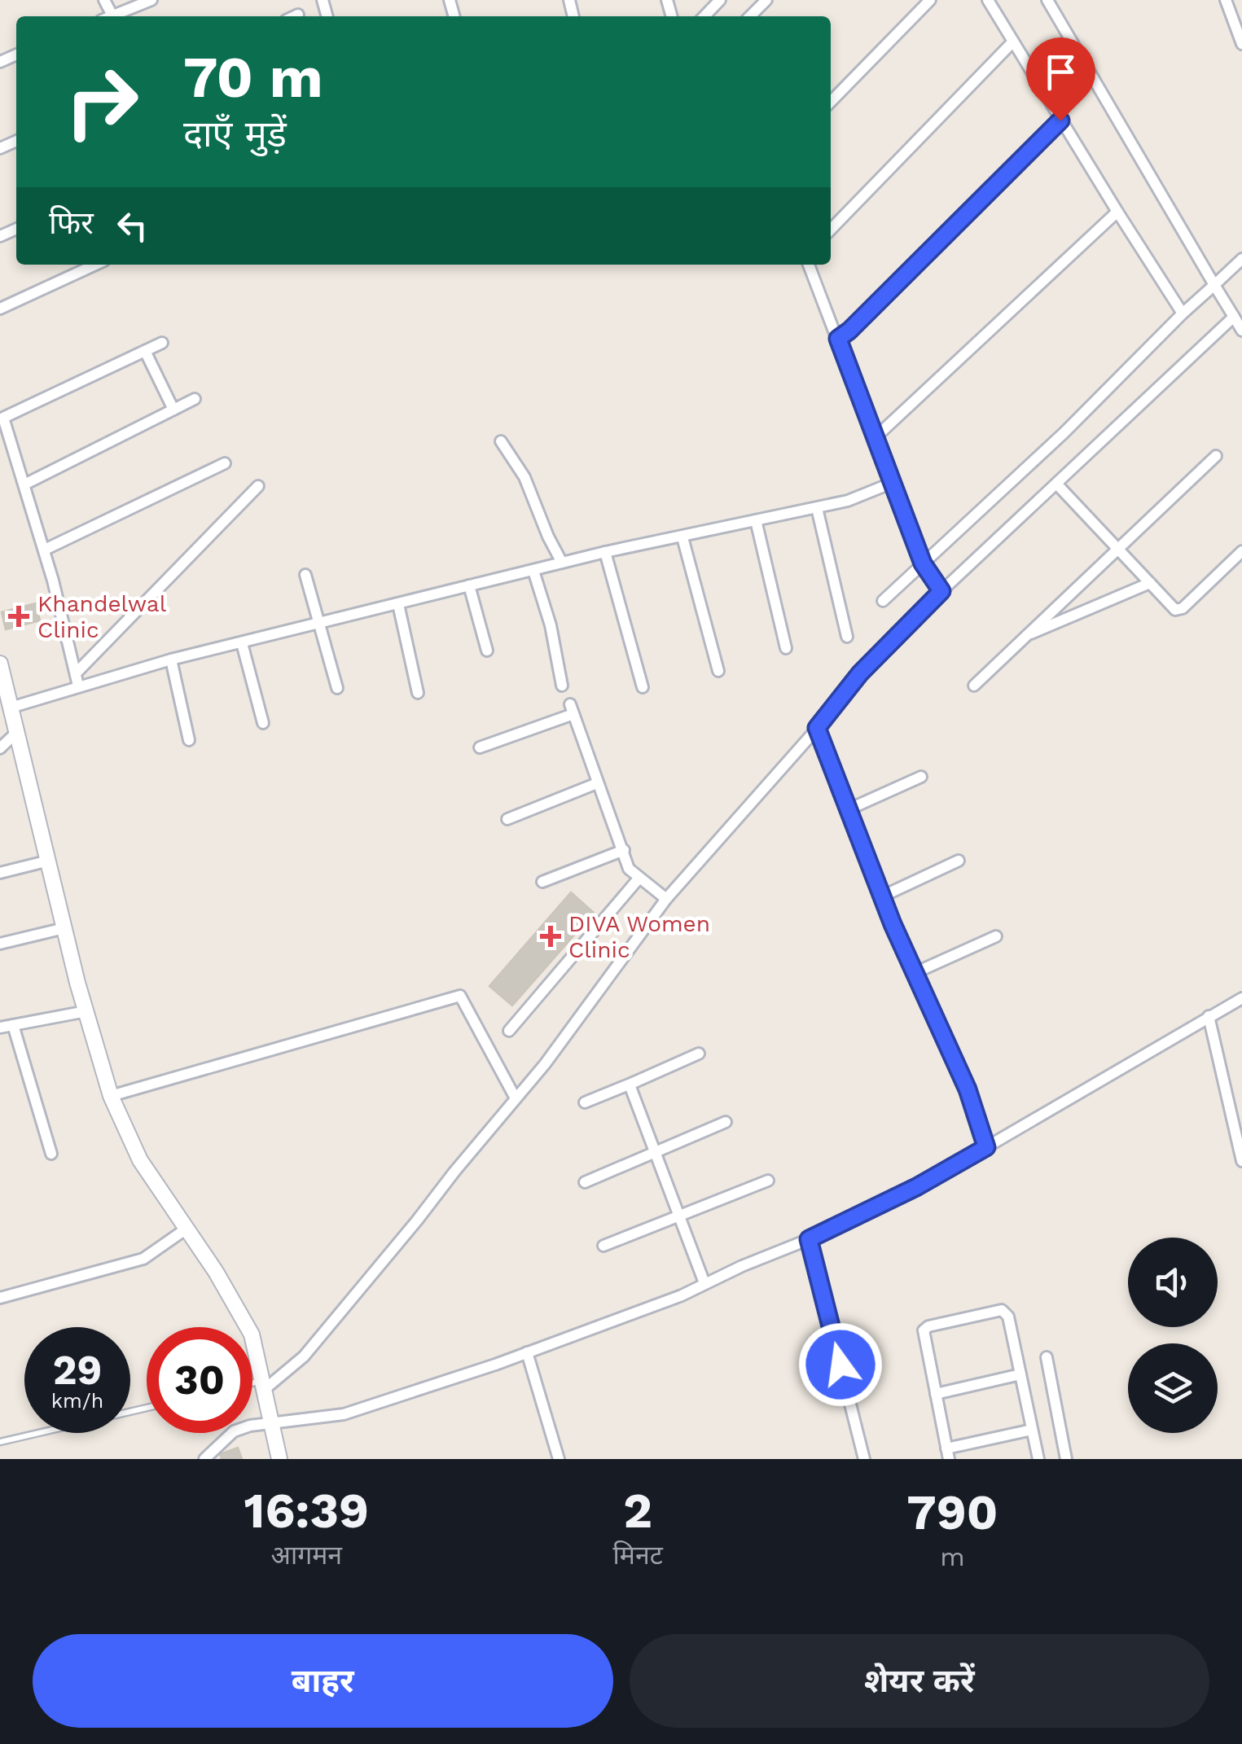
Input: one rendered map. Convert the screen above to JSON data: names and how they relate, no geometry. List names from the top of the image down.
{
  "places": {
    "health": ["Khandelwal Clinic", "DIVA Women Clinic"]
  },
  "page": {
    "turn": ["70 m", "दाएँ मुड़ें"],
    "then": "फिर",
    "speed": "29 km/h",
    "limit": "30",
    "eta": [
      "16:39",
      "आगमन",
      "2",
      "मिनट",
      "790",
      "m"
    ],
    "buttons": ["बाहर", "शेयर करें"]
  }
}
